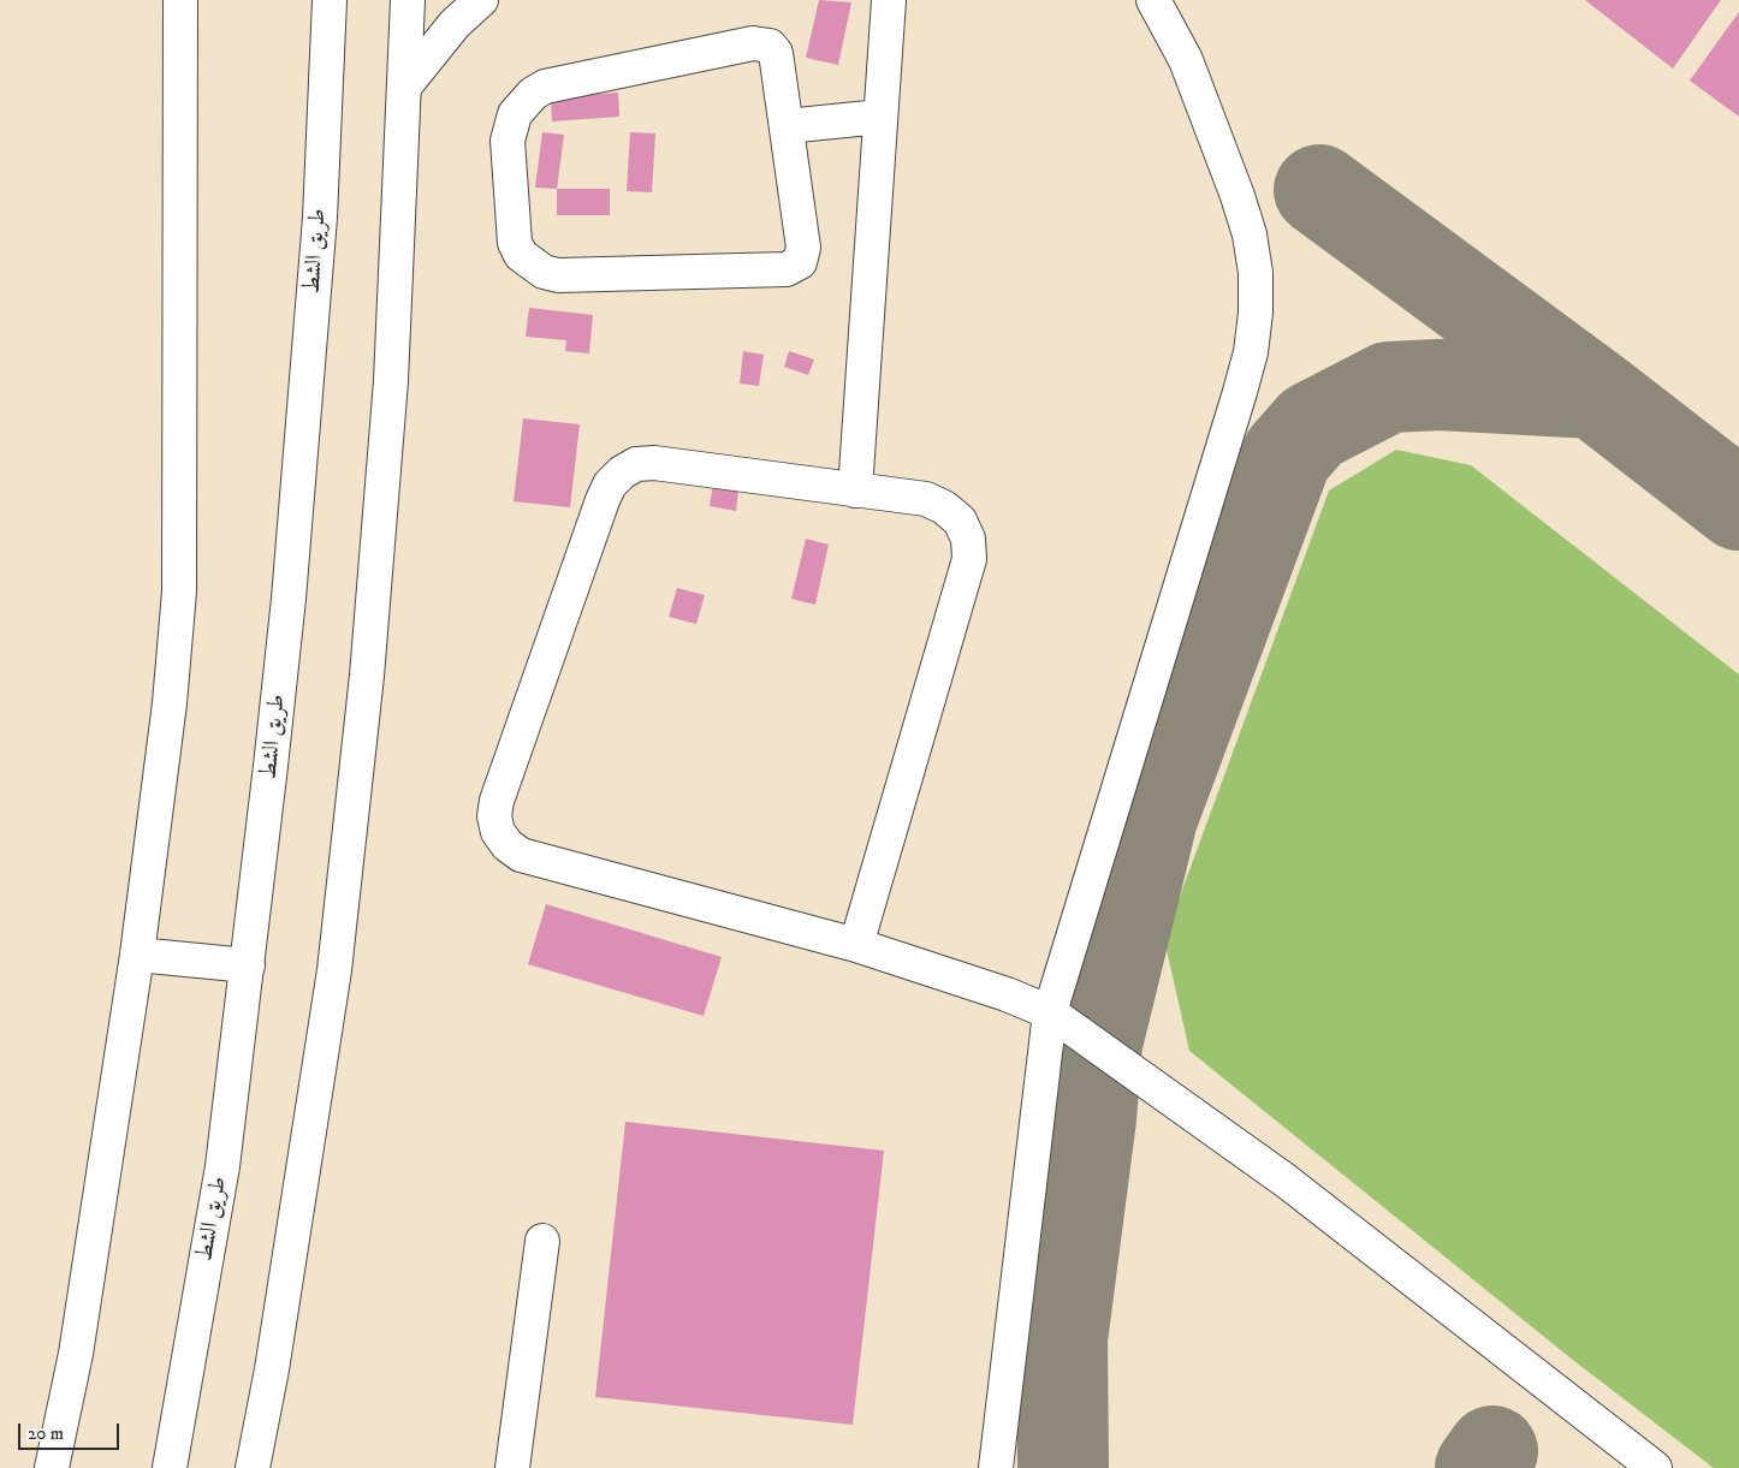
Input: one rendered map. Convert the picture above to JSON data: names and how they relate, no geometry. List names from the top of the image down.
{
  "streets": {
    "main road": ["طريق الشط"]
  },
  "scale_bar": "20 m"
}
